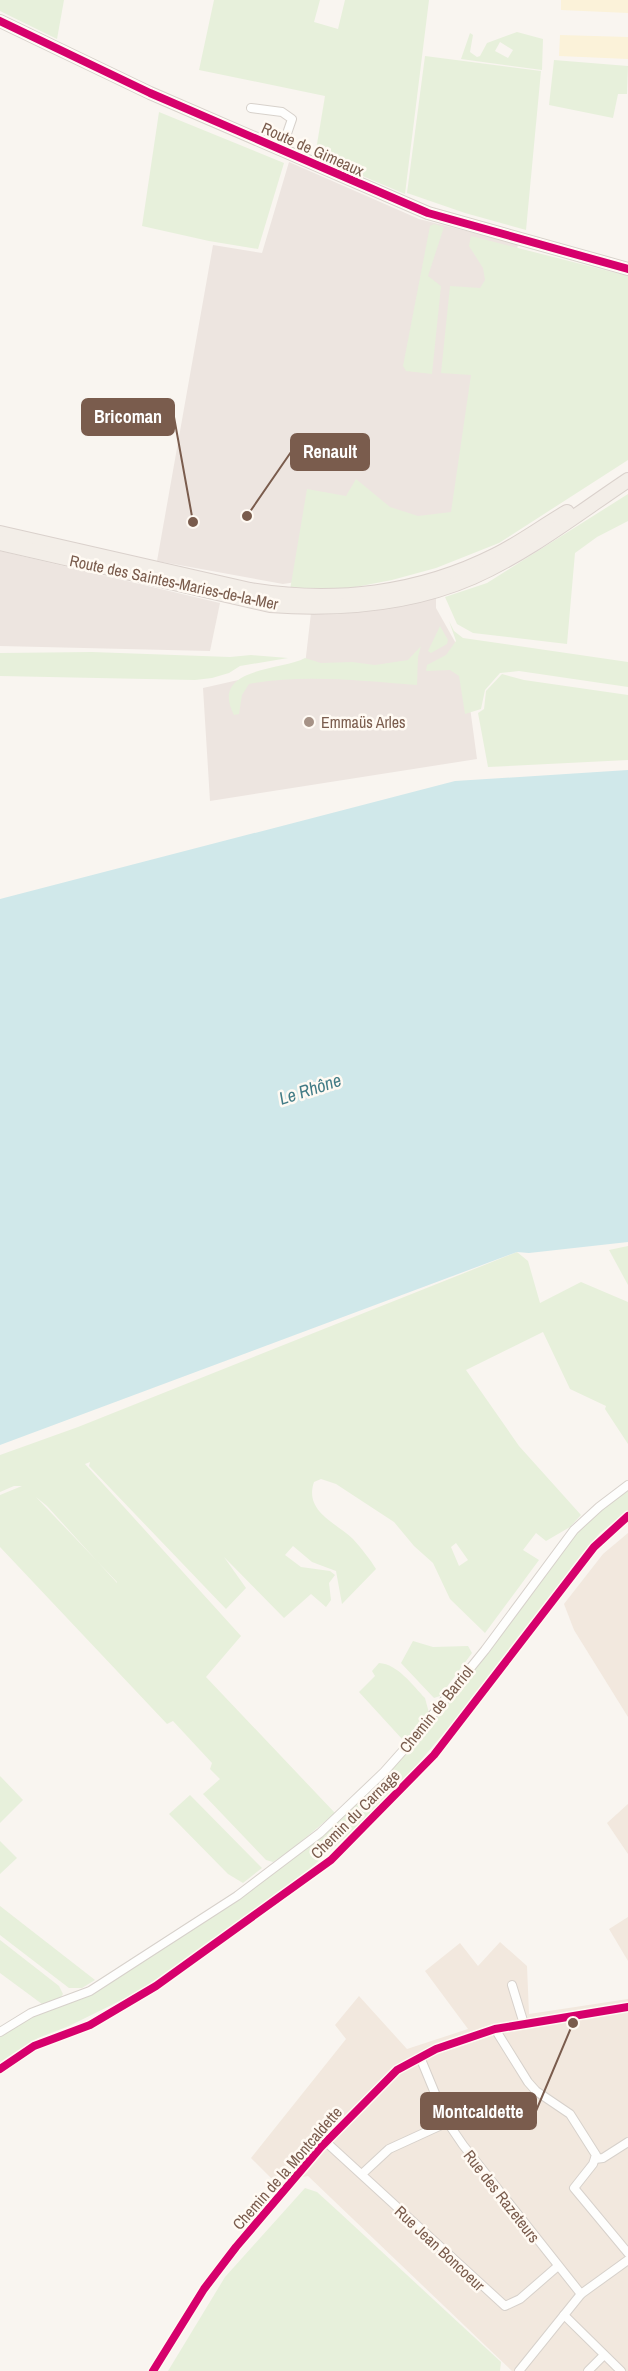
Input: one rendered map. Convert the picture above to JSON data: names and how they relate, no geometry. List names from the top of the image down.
{
  "streets": {
    "main road": ["Route des Saintes-Maries-de-la-Mer"],
    "street": [
      "Route de Gimeaux",
      "Chemin de Barriol",
      "Chemin du Carnage",
      "Chemin de la Montcaldette",
      "Rue des Razeteurs",
      "Rue Jean Boncoeur"
    ]
  },
  "crossings": [
    ["Chemin de la Montcaldette", "Rue des Razeteurs"],
    ["Chemin de la Montcaldette", "Rue Jean Boncoeur"],
    ["Rue des Razeteurs", "Rue Jean Boncoeur"]
  ],
  "water": ["Le Rhône"],
  "places": [
    "Renault",
    "Bricoman",
    "Emmaüs Arles",
    "Montcaldette"
  ]
}
